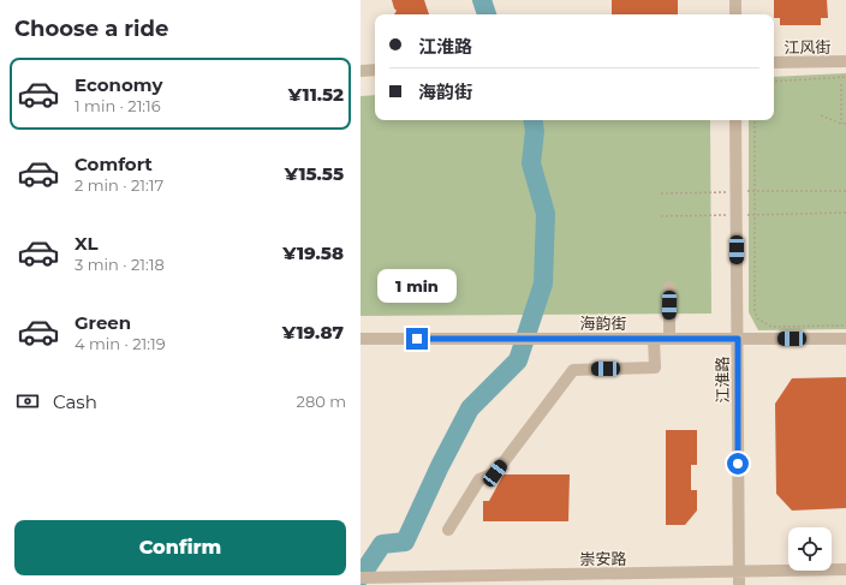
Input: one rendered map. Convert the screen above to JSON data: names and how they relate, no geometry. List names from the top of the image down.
{
  "streets": {
    "street": [
      "江风街",
      "海韵街",
      "江淮路",
      "崇安路"
    ]
  },
  "crossings": [
    ["海韵街", "江淮路"],
    ["江淮路", "崇安路"]
  ],
  "page": {
    "heading": "Choose a ride",
    "banner": ["江淮路", "海韵街"],
    "list": [
      {
        "name": "Economy",
        "note": "1 min · 21:16",
        "value": "¥11.52"
      },
      {
        "name": "Comfort",
        "note": "2 min · 21:17",
        "value": "¥15.55"
      },
      {
        "name": "XL",
        "note": "3 min · 21:18",
        "value": "¥19.58"
      },
      {
        "name": "Green",
        "note": "4 min · 21:19",
        "value": "¥19.87"
      }
    ],
    "bubble": "1 min",
    "pay": ["Cash", "280 m"],
    "buttons": "Confirm"
  }
}
